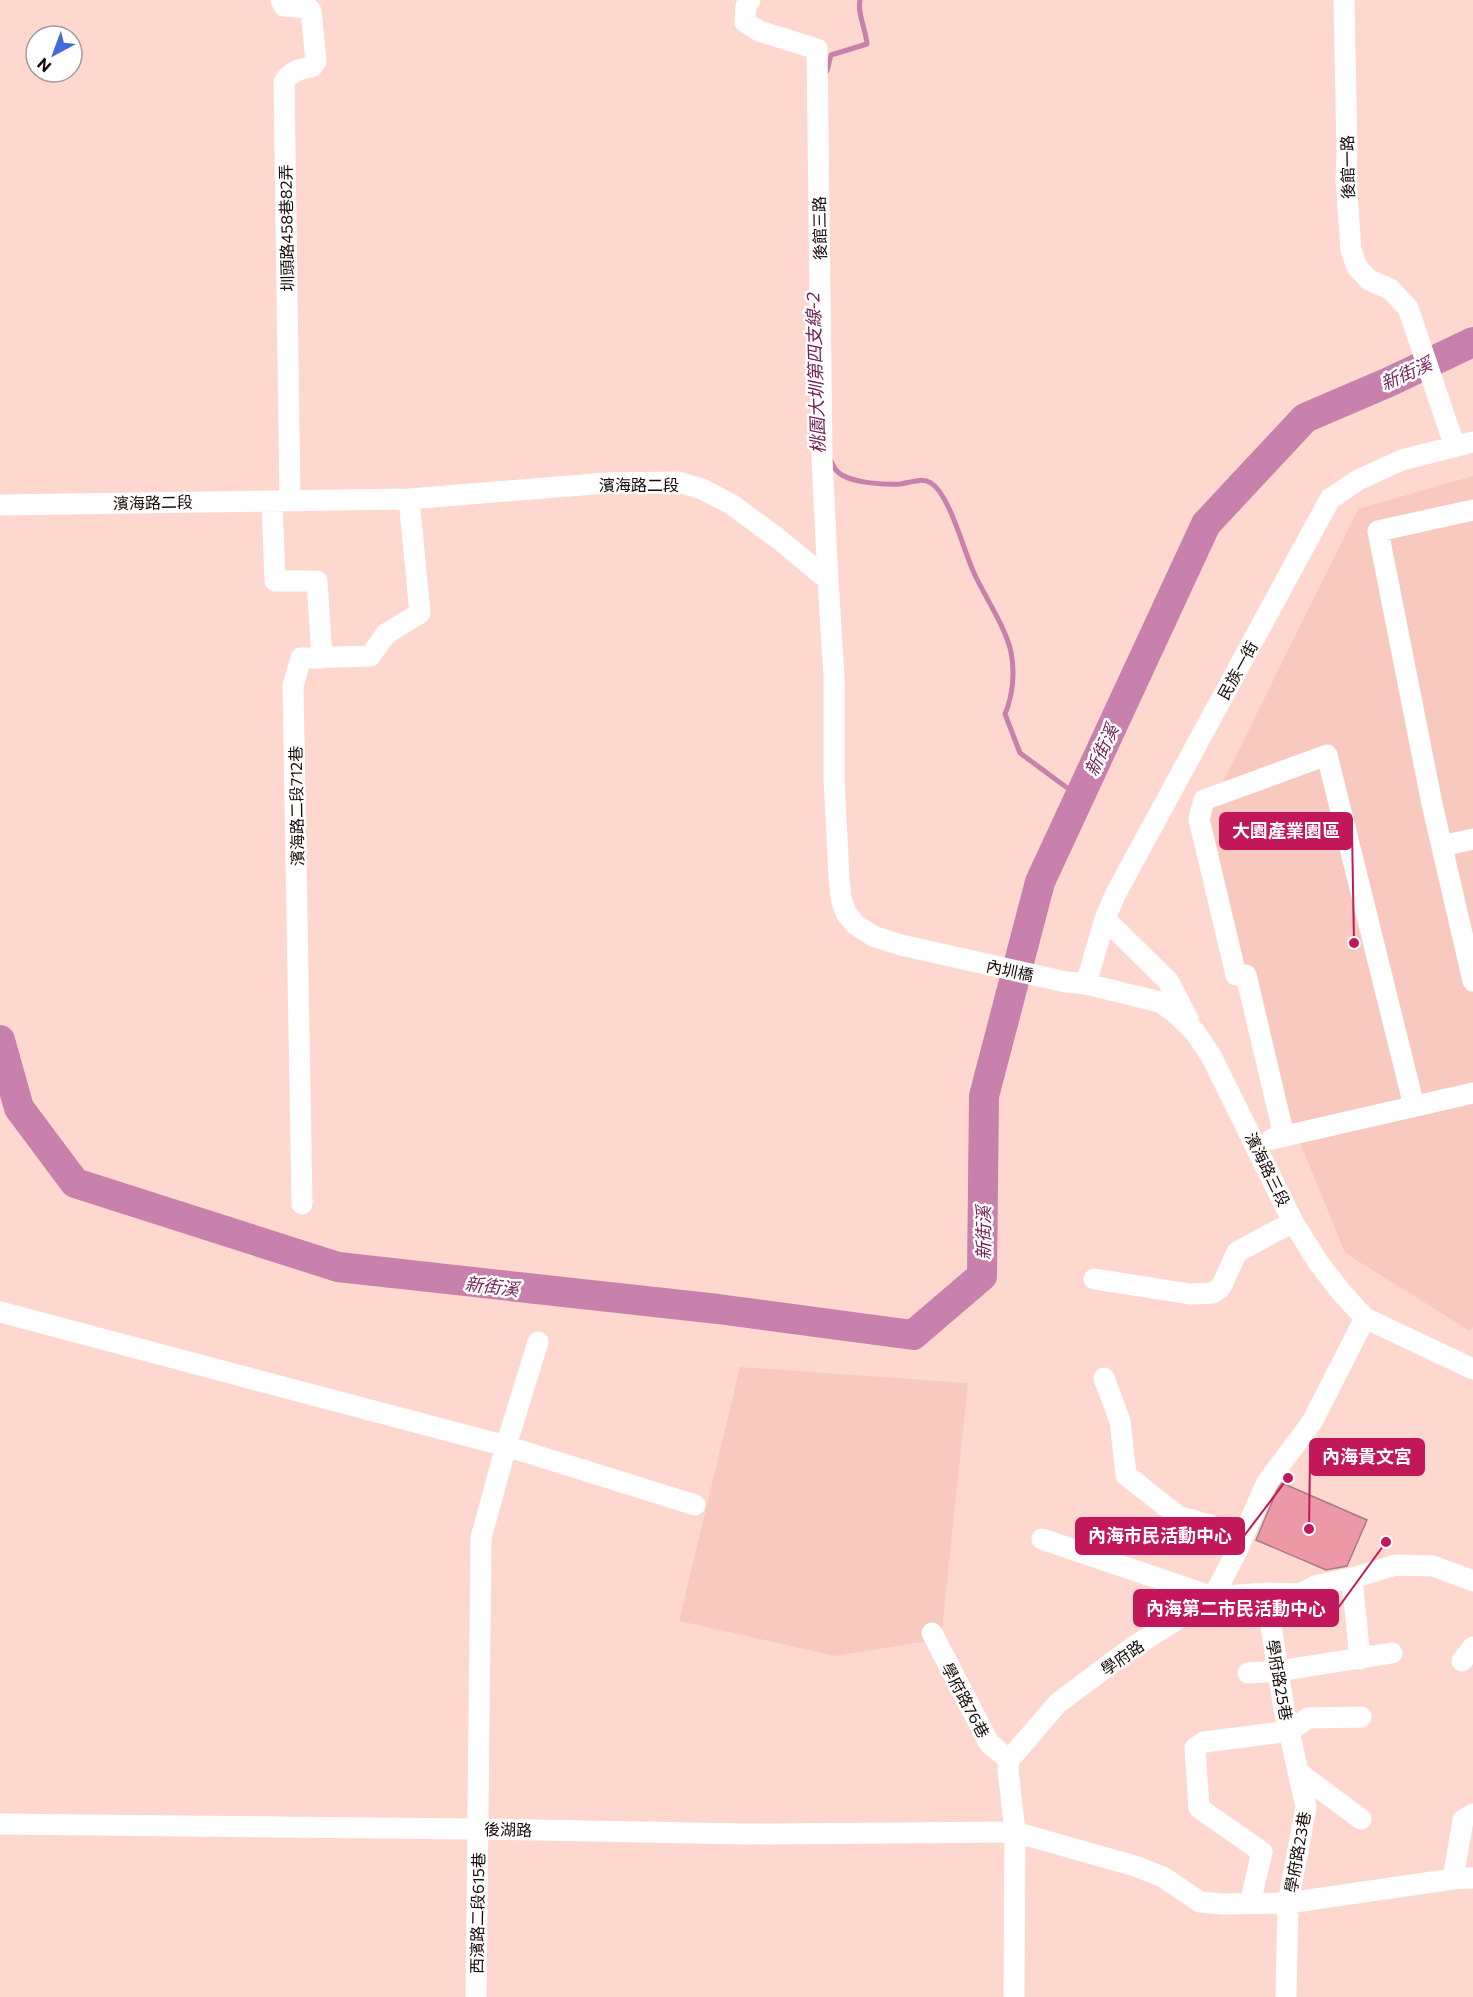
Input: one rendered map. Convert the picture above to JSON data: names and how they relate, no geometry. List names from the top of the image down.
{
  "streets": {
    "street": [
      "後館一路",
      "圳頭路458巷82弄",
      "後館三路",
      "濱海路二段",
      "民族一街",
      "濱海路二段712巷",
      "內圳橋",
      "濱海路三段",
      "學府路",
      "學府路25巷",
      "學府路76巷",
      "後湖路",
      "學府路23巷",
      "西濱路二段615巷"
    ]
  },
  "crossings": [
    ["後館一路", "民族一街"],
    ["圳頭路458巷82弄", "濱海路二段"],
    ["後館三路", "濱海路二段"],
    ["後館三路", "內圳橋"],
    ["濱海路二段", "濱海路二段712巷"],
    ["濱海路二段", "內圳橋"],
    ["民族一街", "內圳橋"],
    ["民族一街", "濱海路三段"],
    ["內圳橋", "濱海路三段"],
    ["學府路", "學府路76巷"],
    ["學府路25巷", "學府路23巷"],
    ["後湖路", "學府路23巷"],
    ["後湖路", "西濱路二段615巷"]
  ],
  "water": ["桃園大圳第四支線-2", "新街溪"],
  "places": [
    "大園產業園區",
    "內海市民活動中心",
    "內海貴文宮",
    "內海第二市民活動中心"
  ],
  "north": "bottom left"
}
